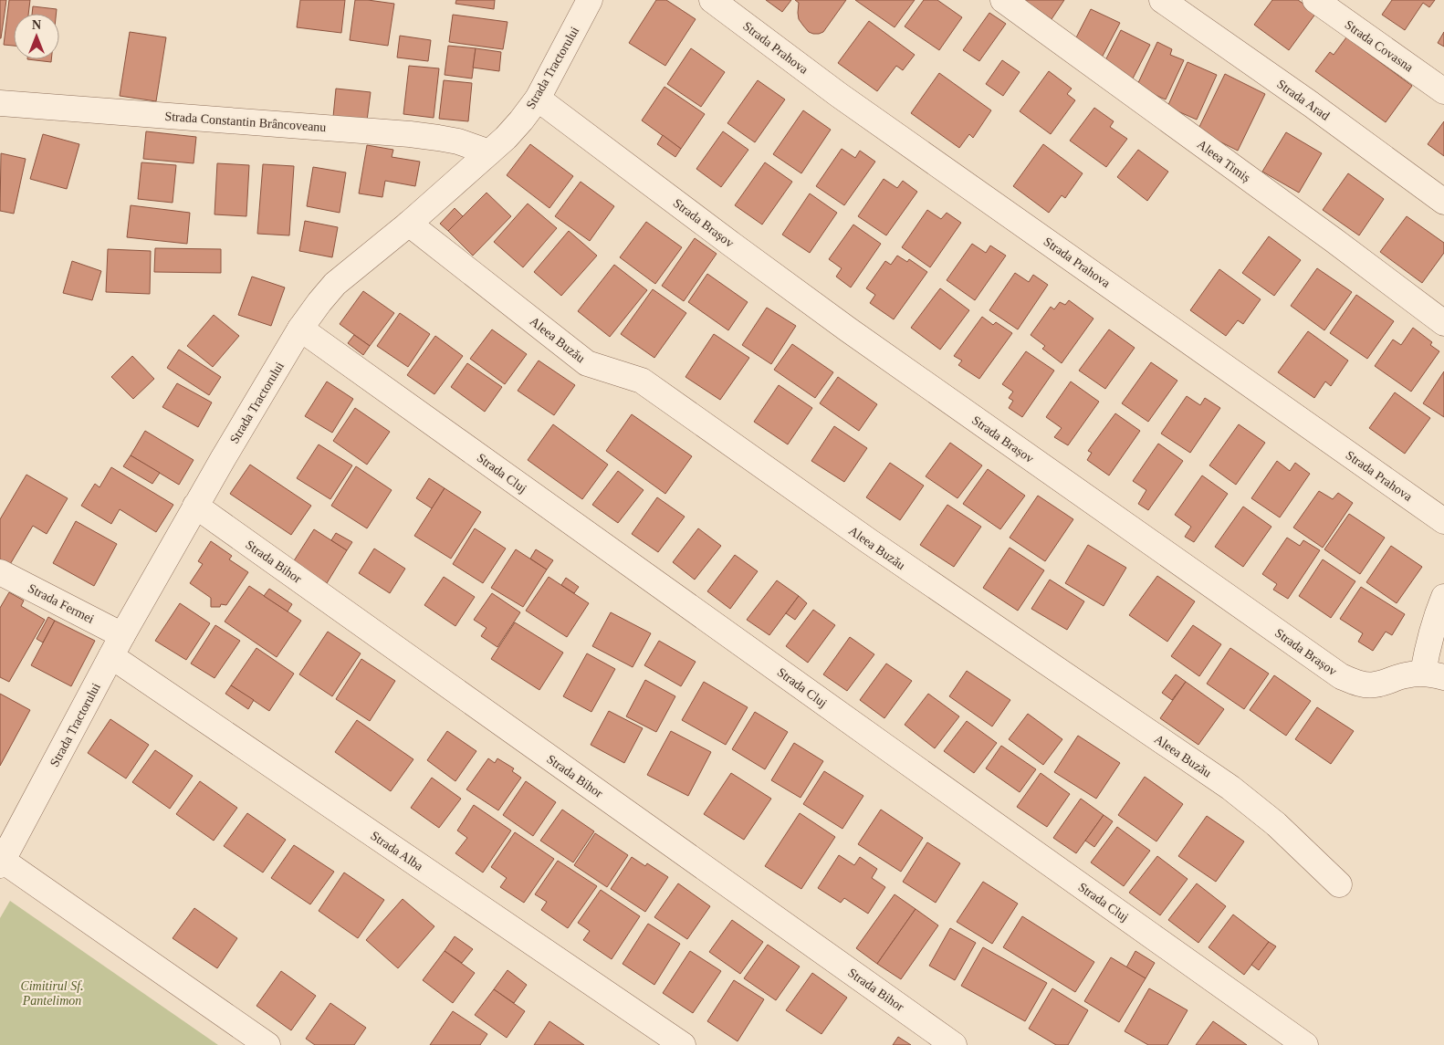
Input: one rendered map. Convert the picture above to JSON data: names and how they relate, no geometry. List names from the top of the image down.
{
  "streets": {
    "street": [
      "Strada Covasna",
      "Strada Prahova",
      "Strada Tractorului",
      "Strada Arad",
      "Strada Constantin Brâncoveanu",
      "Aleea Timiș",
      "Strada Brașov",
      "Aleea Buzău",
      "Strada Cluj",
      "Strada Bihor",
      "Strada Fermei",
      "Strada Alba"
    ]
  },
  "crossings": [
    ["Strada Tractorului", "Strada Constantin Brâncoveanu"],
    ["Strada Tractorului", "Strada Brașov"],
    ["Strada Tractorului", "Aleea Buzău"],
    ["Strada Tractorului", "Strada Cluj"],
    ["Strada Tractorului", "Strada Bihor"],
    ["Strada Tractorului", "Strada Fermei"],
    ["Strada Tractorului", "Strada Alba"],
    ["Strada Fermei", "Strada Alba"]
  ],
  "parks": ["Cimitirul Sf. Pantelimon"],
  "north": "top"
}
